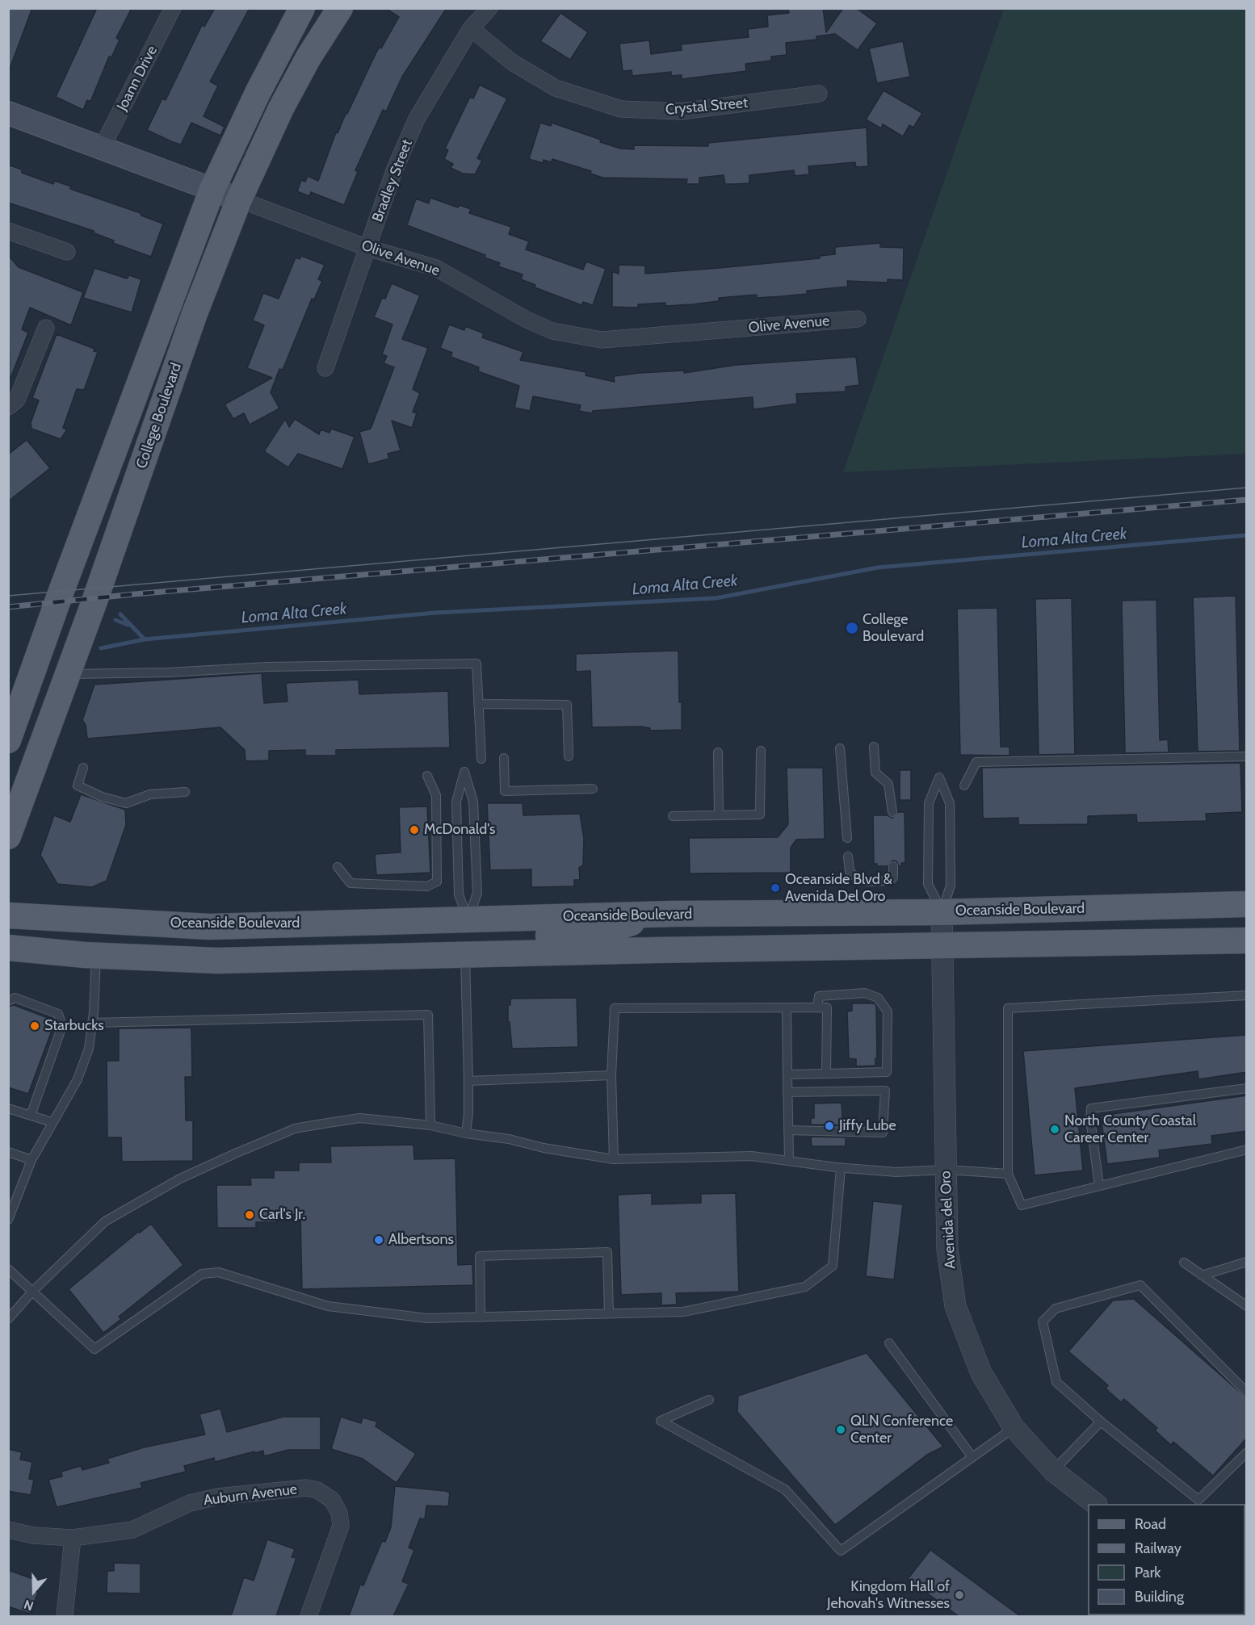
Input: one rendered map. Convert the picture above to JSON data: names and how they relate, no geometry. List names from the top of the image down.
{
  "streets": {
    "main road": ["Olive Avenue", "College Boulevard", "Oceanside Boulevard"],
    "street": [
      "Joann Drive",
      "Crystal Street",
      "Bradley Street",
      "Avenida del Oro",
      "Auburn Avenue"
    ]
  },
  "crossings": [
    ["Joann Drive", "Olive Avenue"],
    ["Crystal Street", "Bradley Street"],
    ["Bradley Street", "Olive Avenue"],
    ["Olive Avenue", "College Boulevard"],
    ["Oceanside Boulevard", "Avenida del Oro"]
  ],
  "water": ["Loma Alta Creek"],
  "places": [
    "College Boulevard",
    "McDonald's",
    "Oceanside Blvd & Avenida Del Oro",
    "Starbucks",
    "Jiffy Lube",
    "North County Coastal Career Center",
    "Carl's Jr.",
    "Albertsons",
    "QLN Conference Center",
    "Kingdom Hall of Jehovah's Witnesses"
  ],
  "legend": [
    "Road",
    "Railway",
    "Park",
    "Building"
  ],
  "north": "bottom"
}
